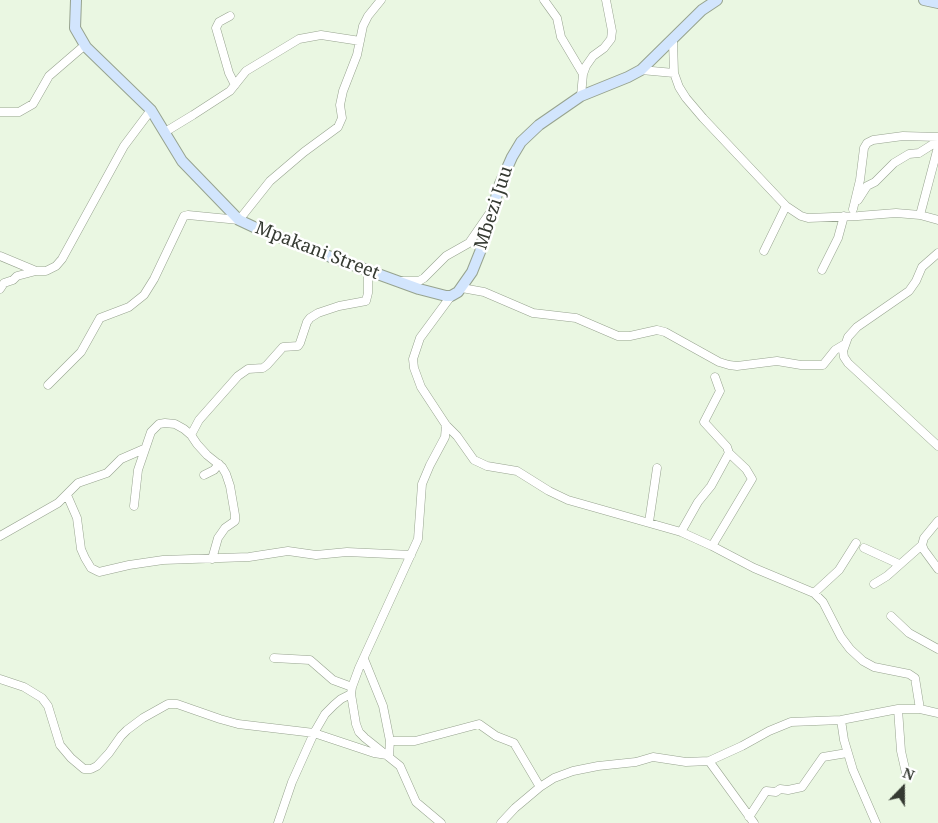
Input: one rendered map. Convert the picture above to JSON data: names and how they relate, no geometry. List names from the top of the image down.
{
  "streets": {
    "street": ["Mbezi Juu", "Mpakani Street"]
  },
  "north": "top"
}
